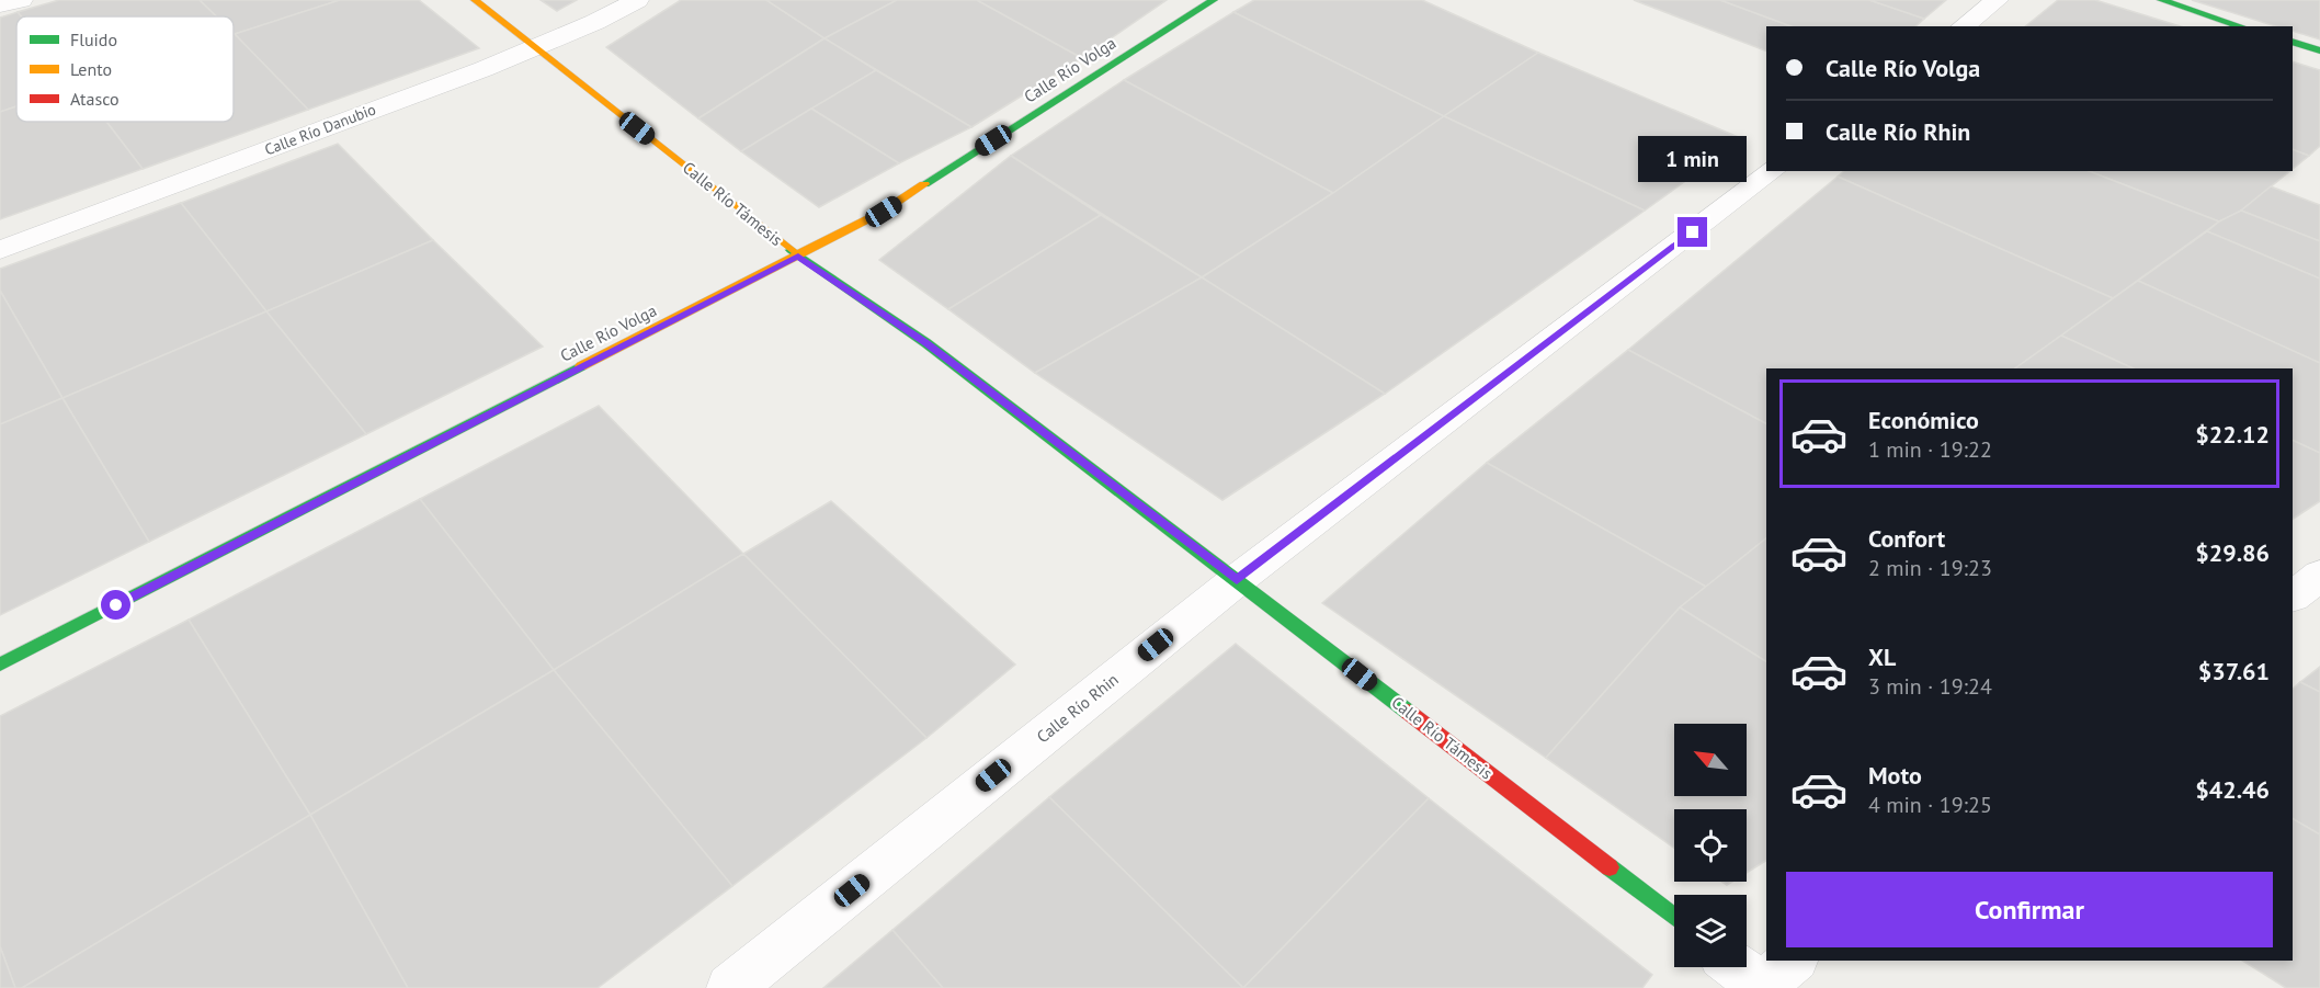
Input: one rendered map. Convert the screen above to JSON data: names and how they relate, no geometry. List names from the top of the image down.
{
  "streets": {
    "street": [
      "Calle Río Volga",
      "Calle Río Danubio",
      "Calle Río Támesis",
      "Calle Río Rhin"
    ]
  },
  "crossings": [
    ["Calle Río Volga", "Calle Río Támesis"],
    ["Calle Río Danubio", "Calle Río Támesis"],
    ["Calle Río Támesis", "Calle Río Rhin"]
  ],
  "legend": ["Fluido", "Lento", "Atasco"],
  "north": "top left",
  "page": {
    "banner": ["Calle Río Volga", "Calle Río Rhin"],
    "bubble": "1 min",
    "list": [
      {
        "name": "Económico",
        "note": "1 min · 19:22",
        "value": "$22.12"
      },
      {
        "name": "Confort",
        "note": "2 min · 19:23",
        "value": "$29.86"
      },
      {
        "name": "XL",
        "note": "3 min · 19:24",
        "value": "$37.61"
      },
      {
        "name": "Moto",
        "note": "4 min · 19:25",
        "value": "$42.46"
      }
    ],
    "buttons": "Confirmar"
  }
}
